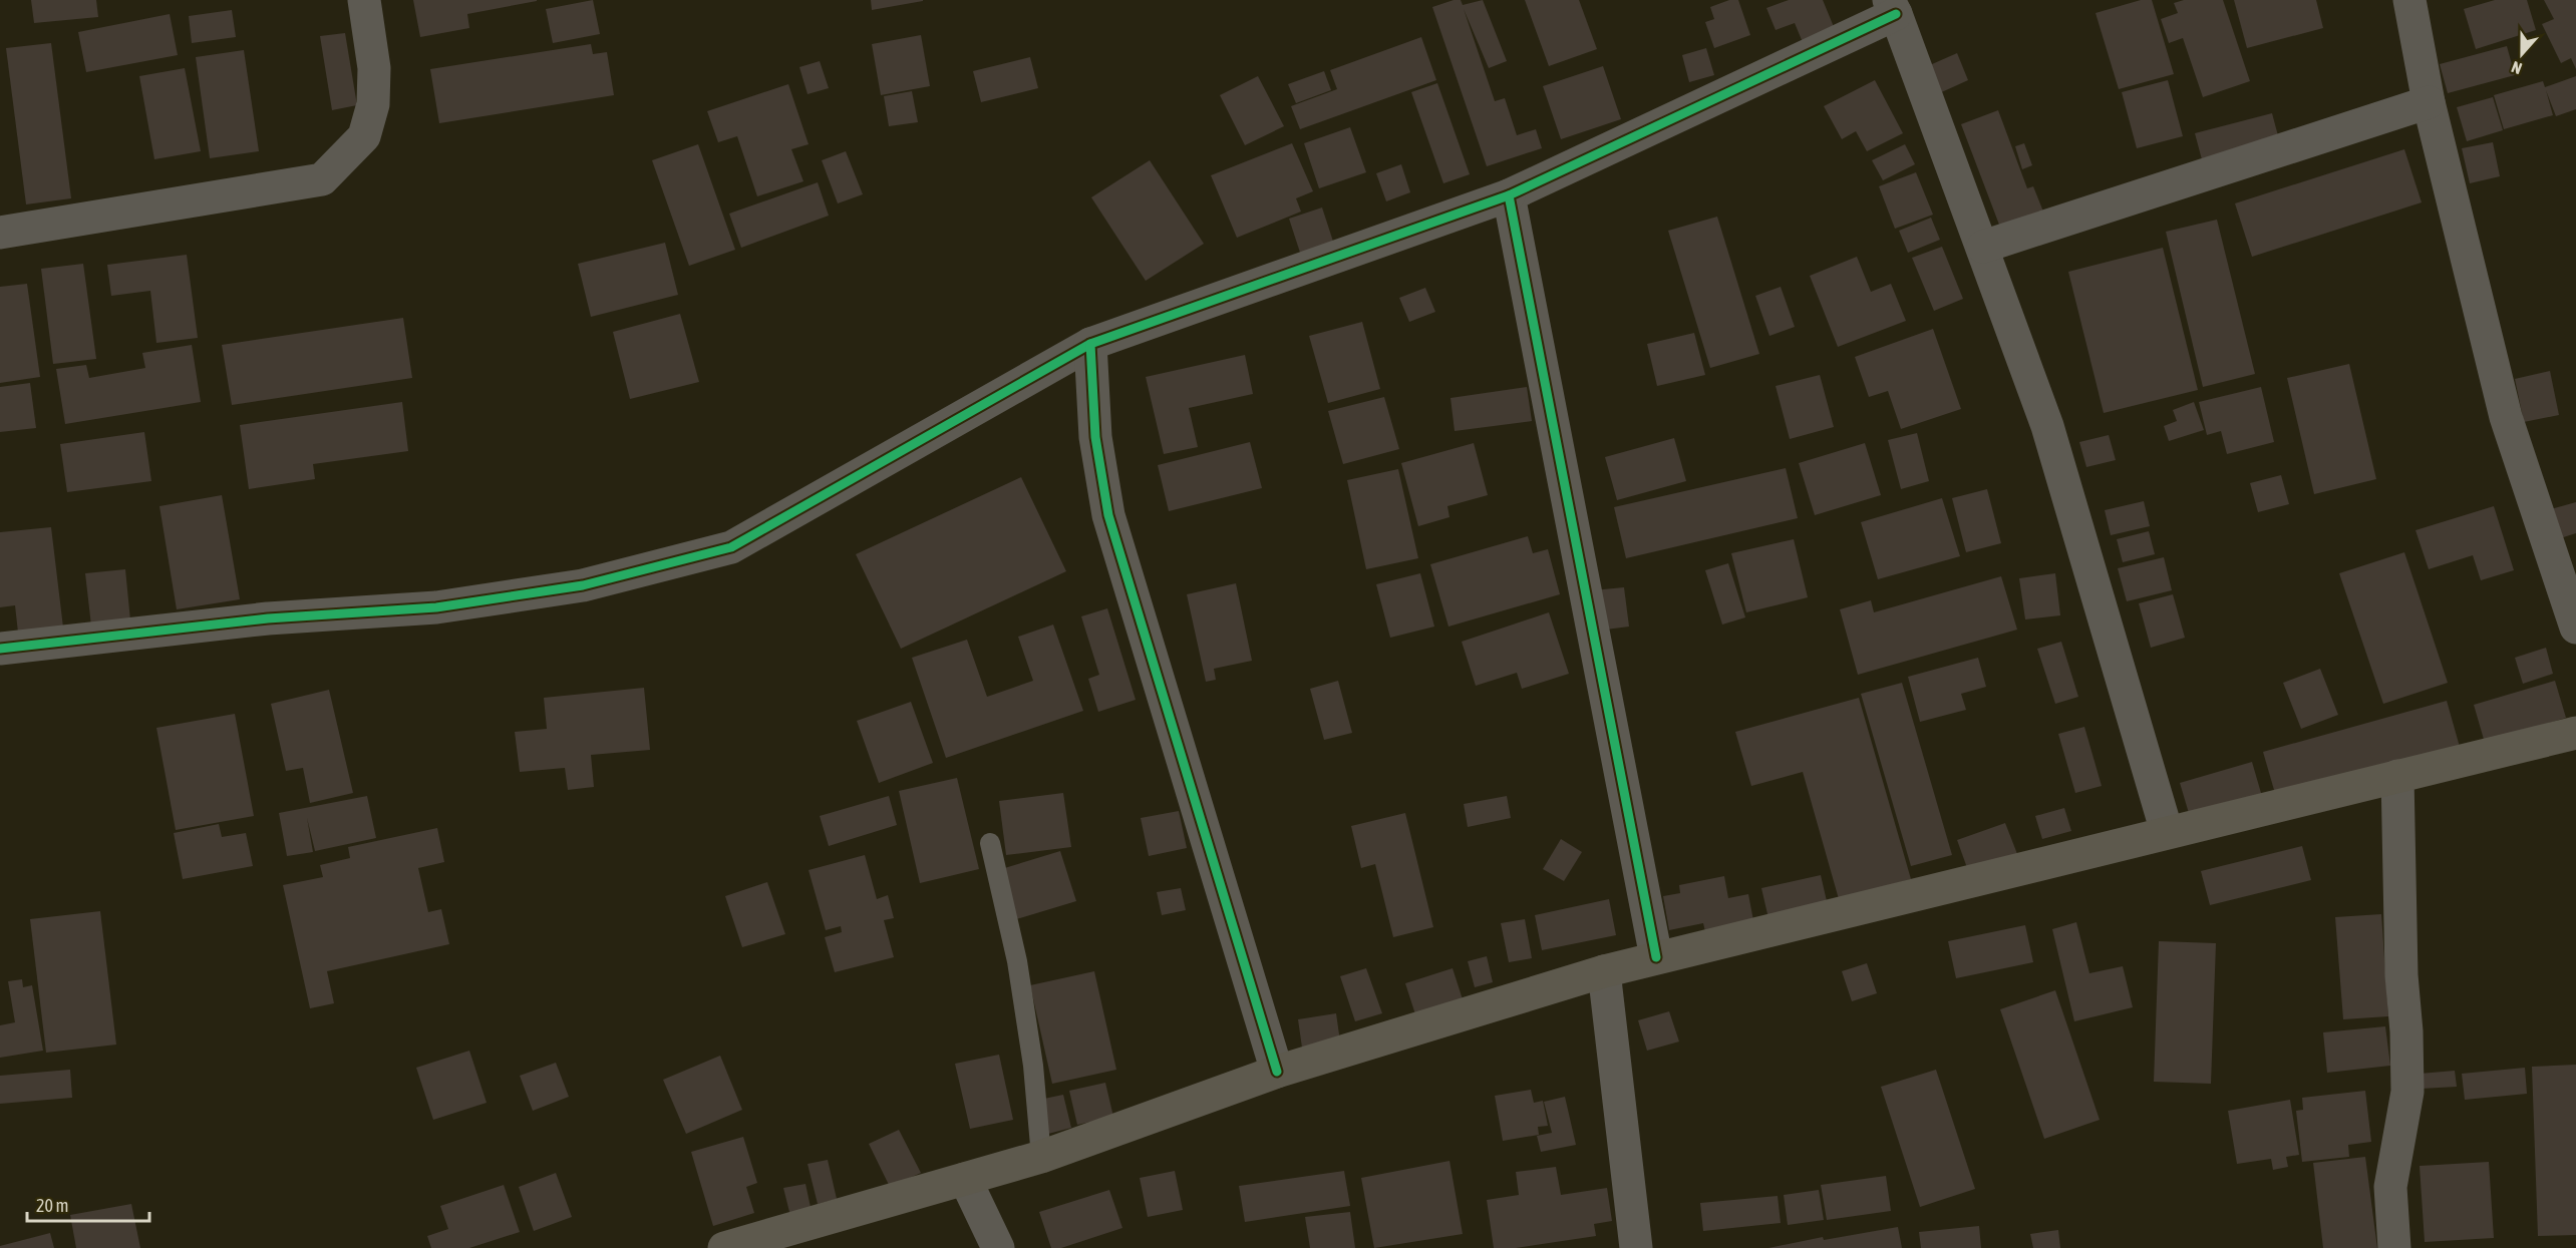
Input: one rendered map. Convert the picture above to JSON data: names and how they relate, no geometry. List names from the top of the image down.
{
  "scale_bar": "20 m",
  "north": "bottom"
}
